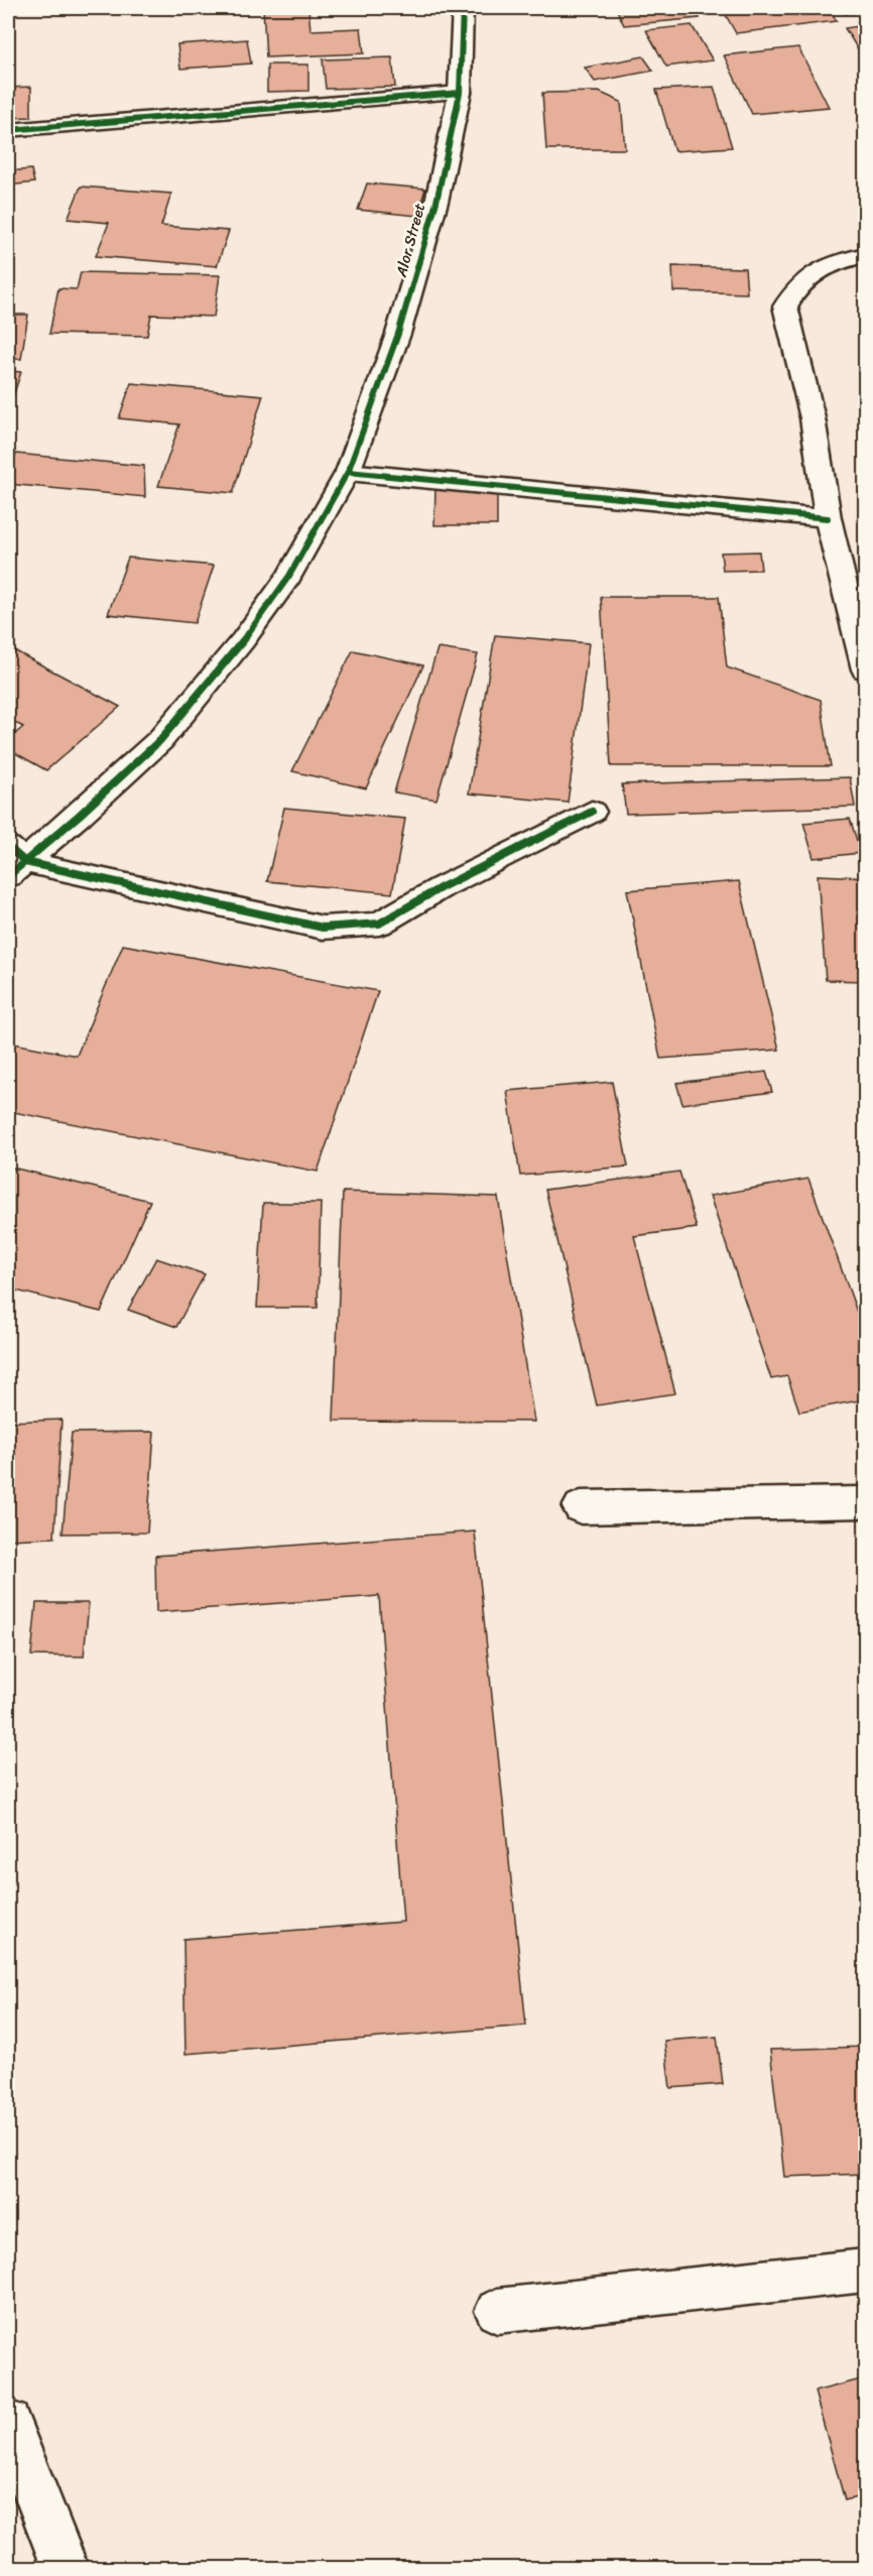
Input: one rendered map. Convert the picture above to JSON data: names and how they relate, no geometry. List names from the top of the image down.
{
  "streets": {
    "street": ["Alor Street"]
  }
}
